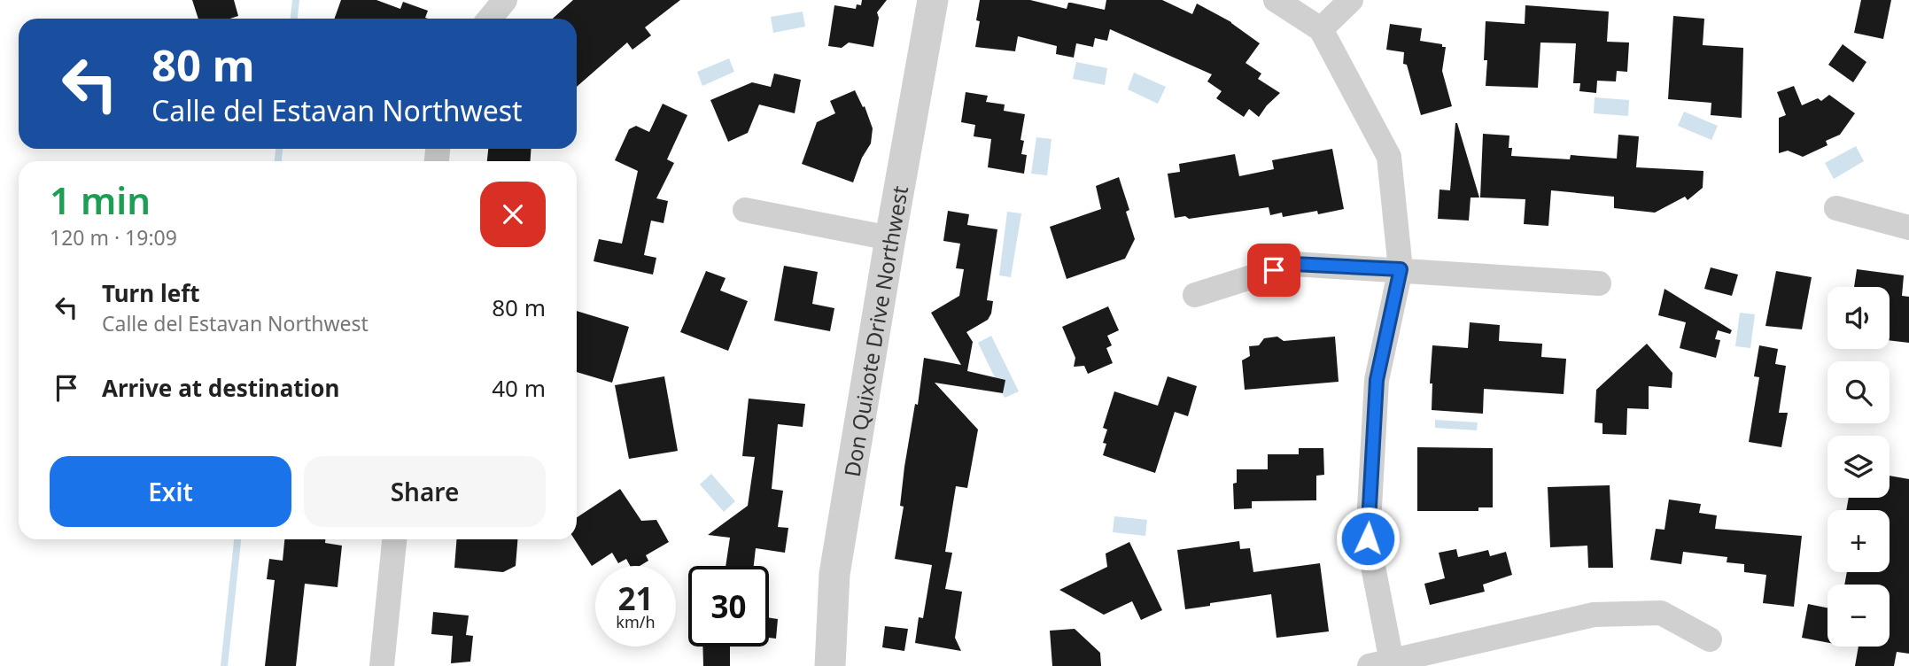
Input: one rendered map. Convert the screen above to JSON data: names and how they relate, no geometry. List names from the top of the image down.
{
  "streets": {
    "street": ["Don Quixote Drive Northwest"]
  },
  "page": {
    "turn": ["80 m", "Calle del Estavan Northwest"],
    "heading": ["1 min", "120 m · 19:09"],
    "list": [
      {
        "name": "Turn left",
        "note": "Calle del Estavan Northwest",
        "value": "80 m"
      },
      {
        "name": "Arrive at destination",
        "value": "40 m"
      }
    ],
    "map_buttons": ["+", "−"],
    "buttons": ["Exit", "Share"],
    "speed": "21 km/h",
    "limit": "30"
  }
}
